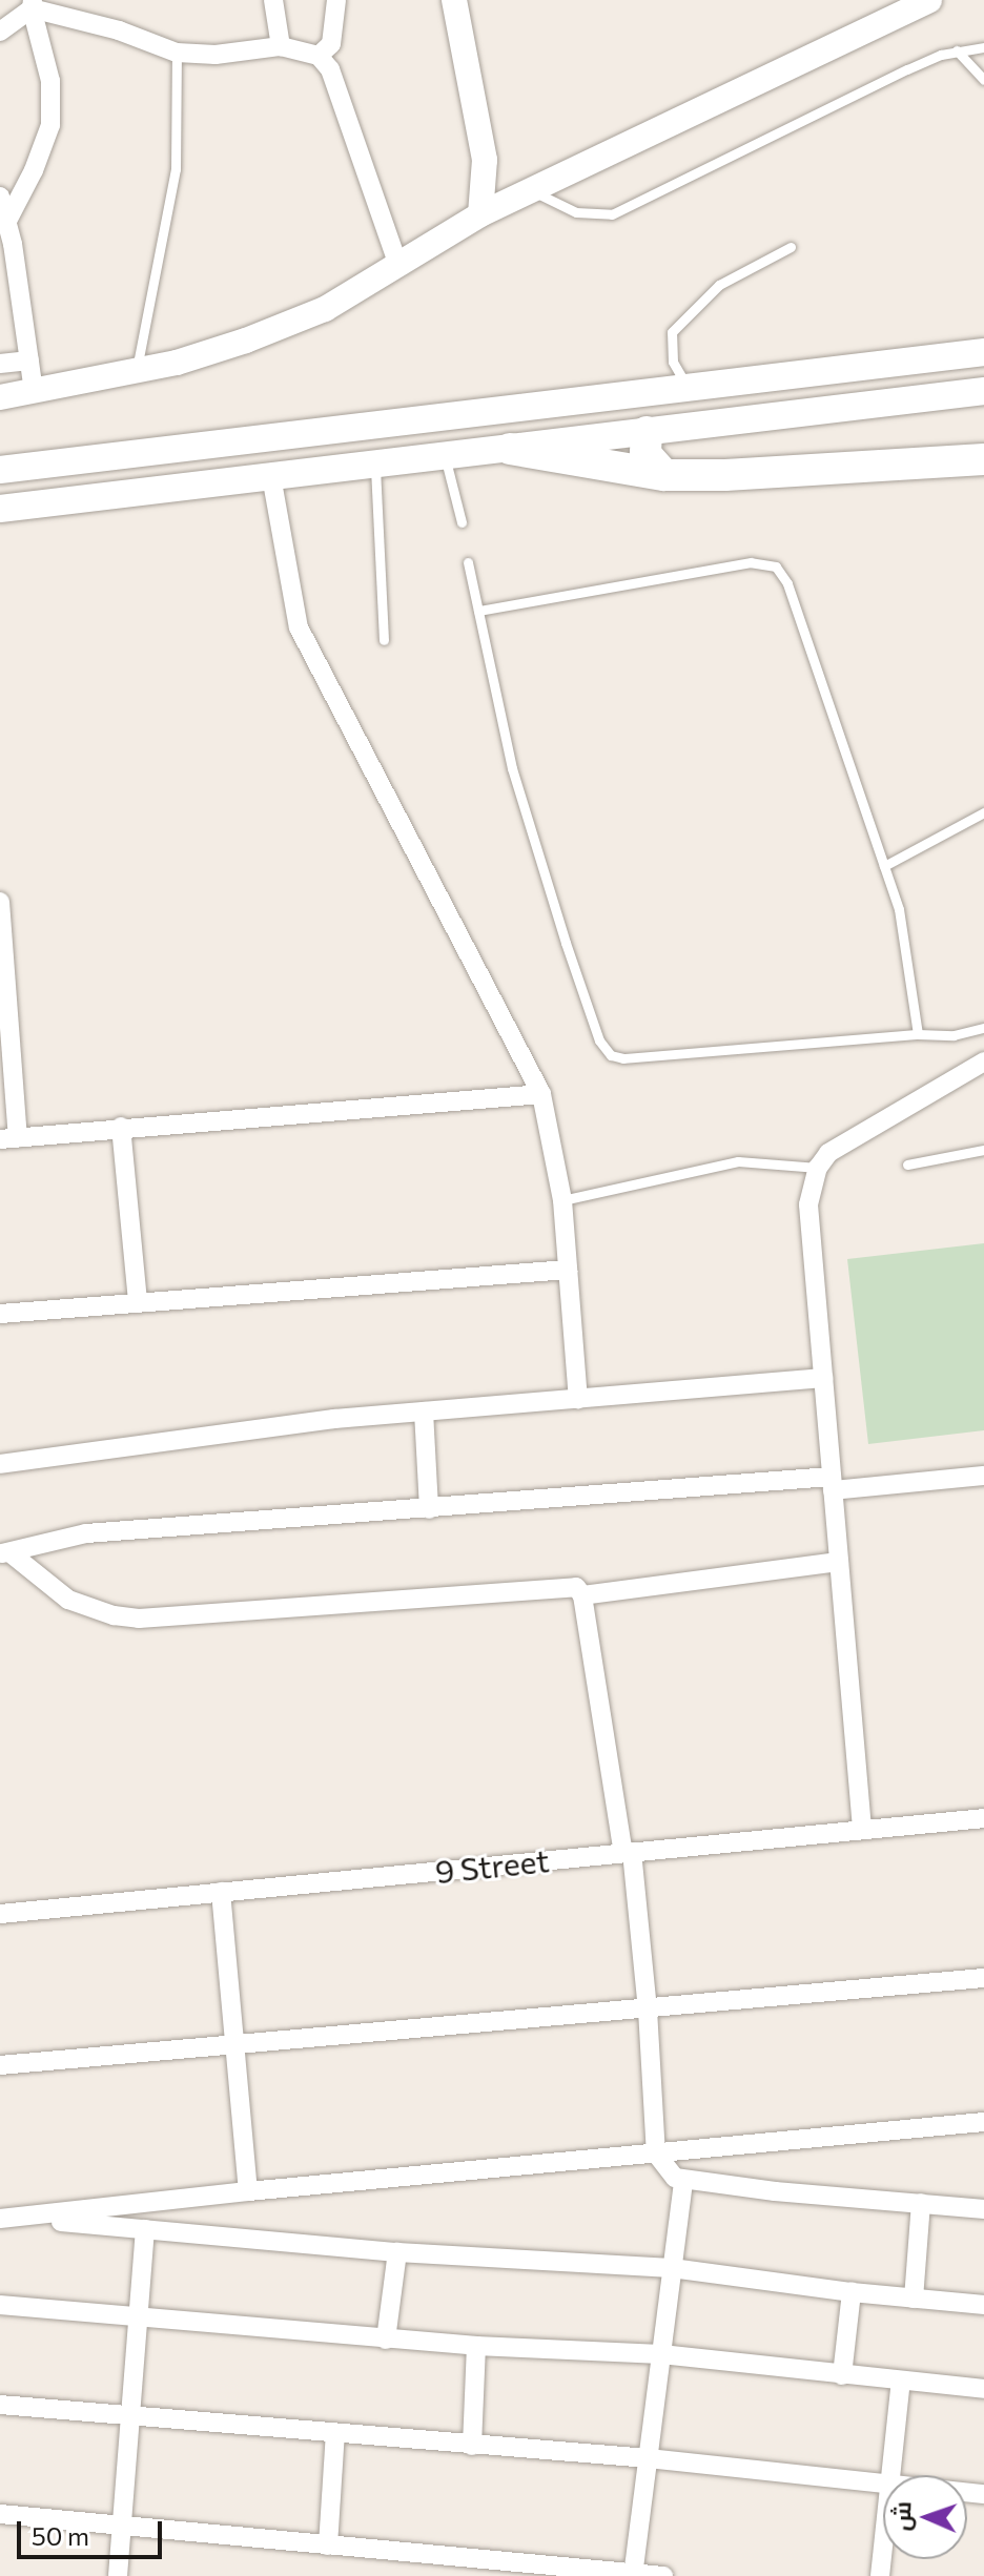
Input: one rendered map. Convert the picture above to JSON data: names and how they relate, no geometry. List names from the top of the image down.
{
  "streets": {
    "street": ["9 Street"]
  },
  "scale_bar": "50 m",
  "north": "left"
}
